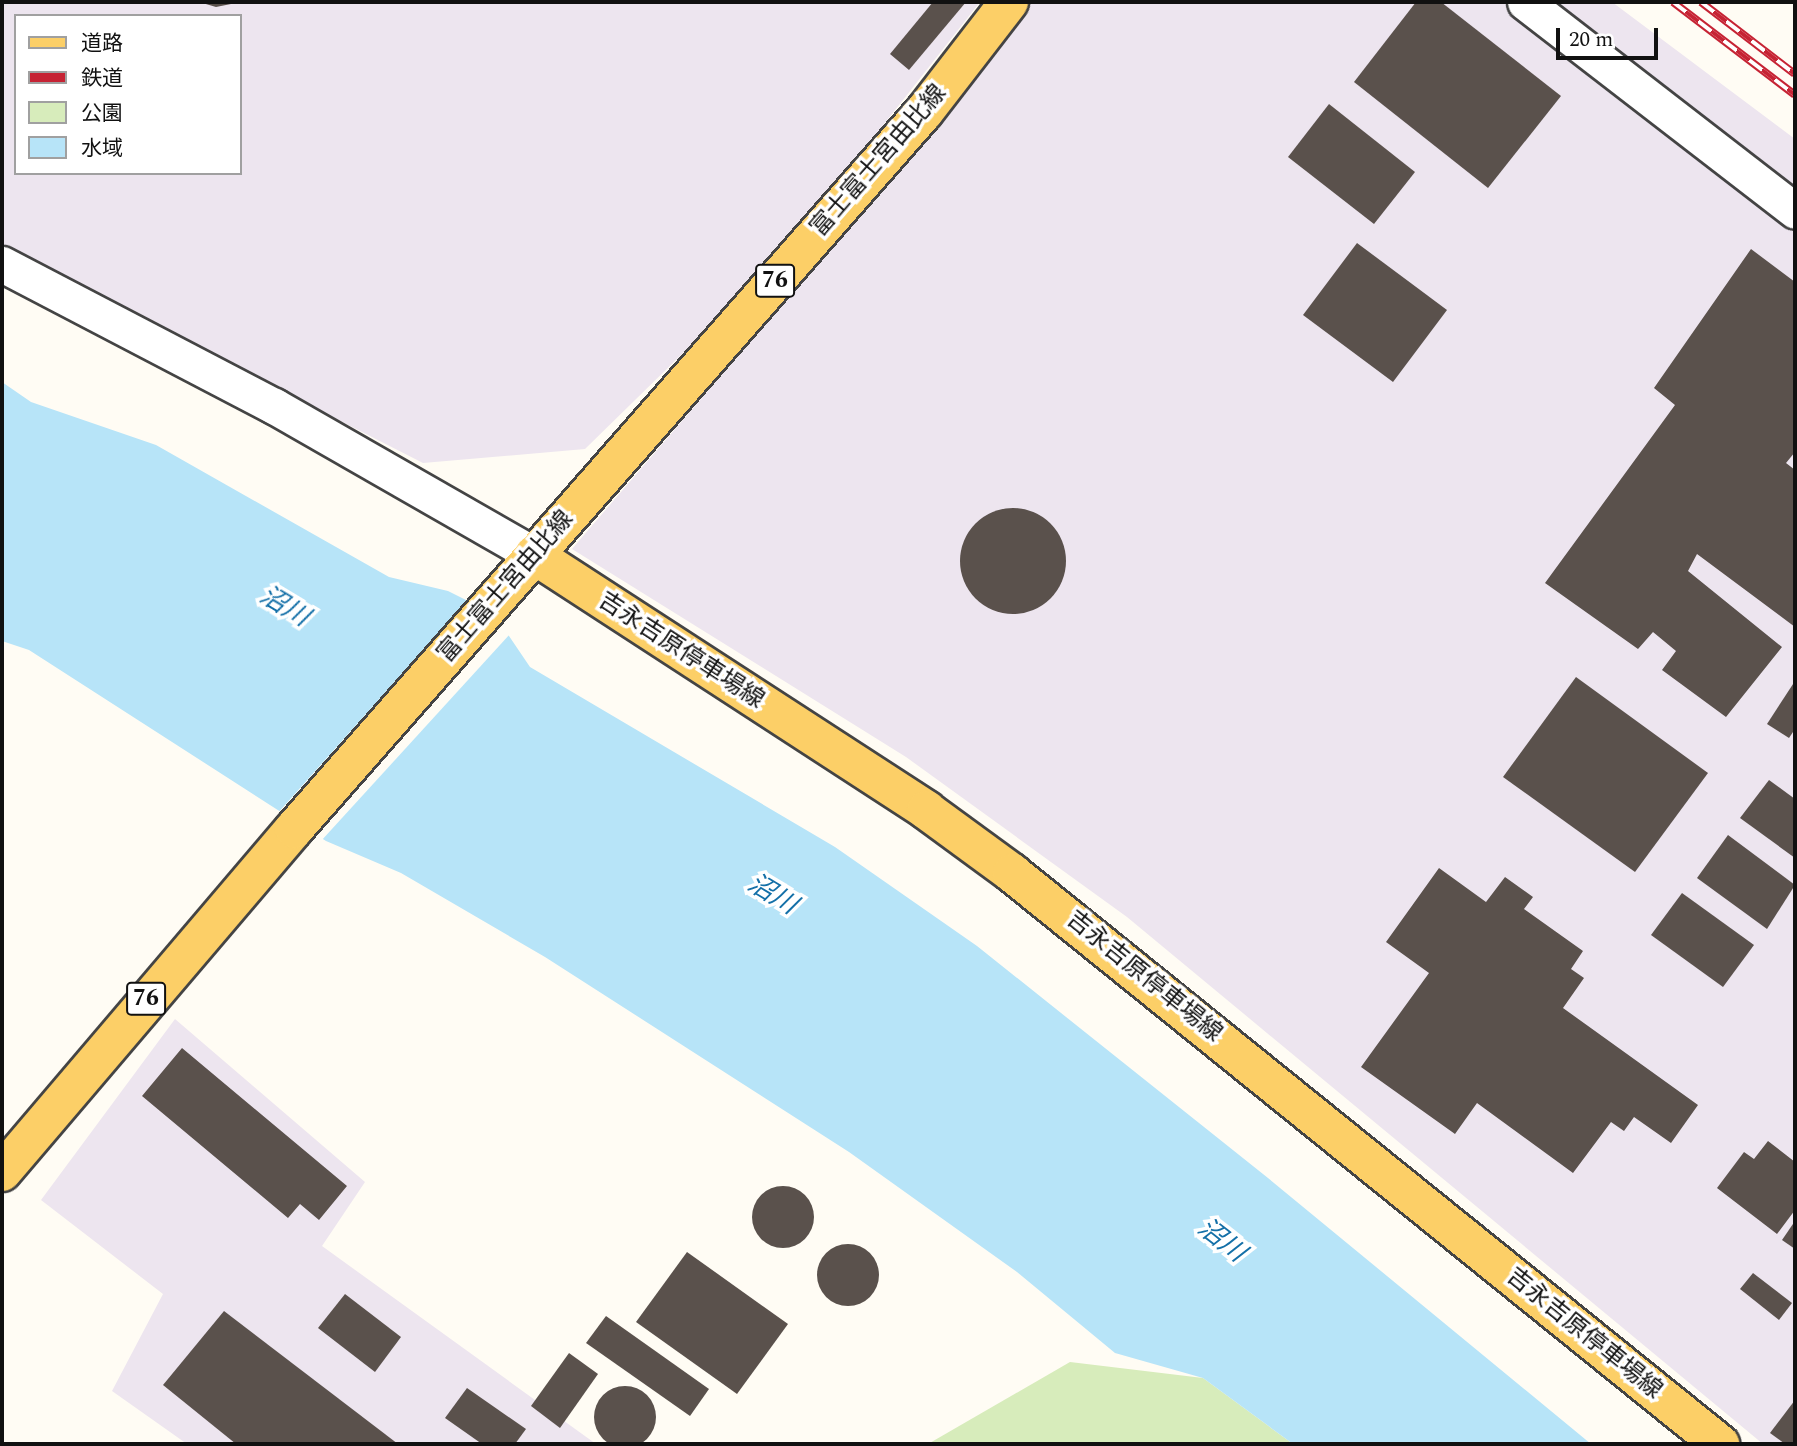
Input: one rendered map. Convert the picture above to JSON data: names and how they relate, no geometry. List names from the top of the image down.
{
  "streets": {
    "main road": ["富士富士宮由比線", "76", "吉永吉原停車場線"]
  },
  "crossings": [
    ["富士富士宮由比線", "吉永吉原停車場線"]
  ],
  "water": ["沼川"],
  "legend": [
    "道路",
    "鉄道",
    "公園",
    "水域"
  ],
  "scale_bar": "20 m"
}
